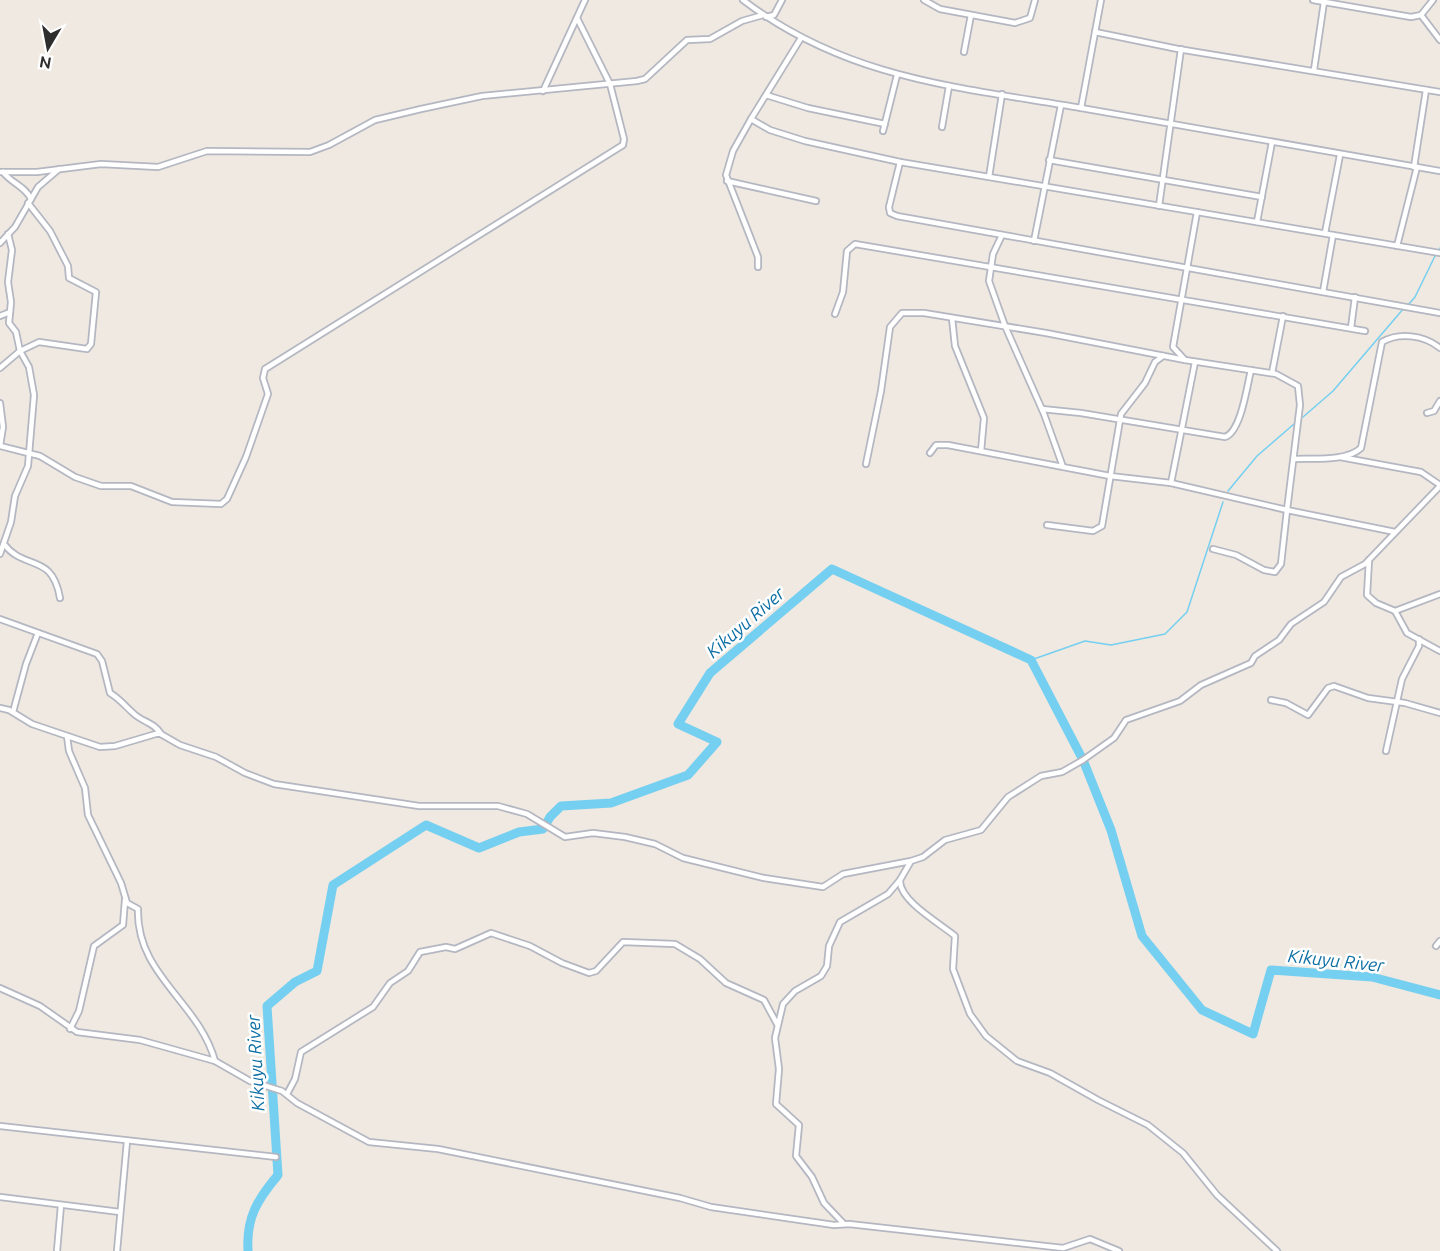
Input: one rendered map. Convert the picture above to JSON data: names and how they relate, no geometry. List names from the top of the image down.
{
  "water": ["Kikuyu River"],
  "north": "bottom"
}
